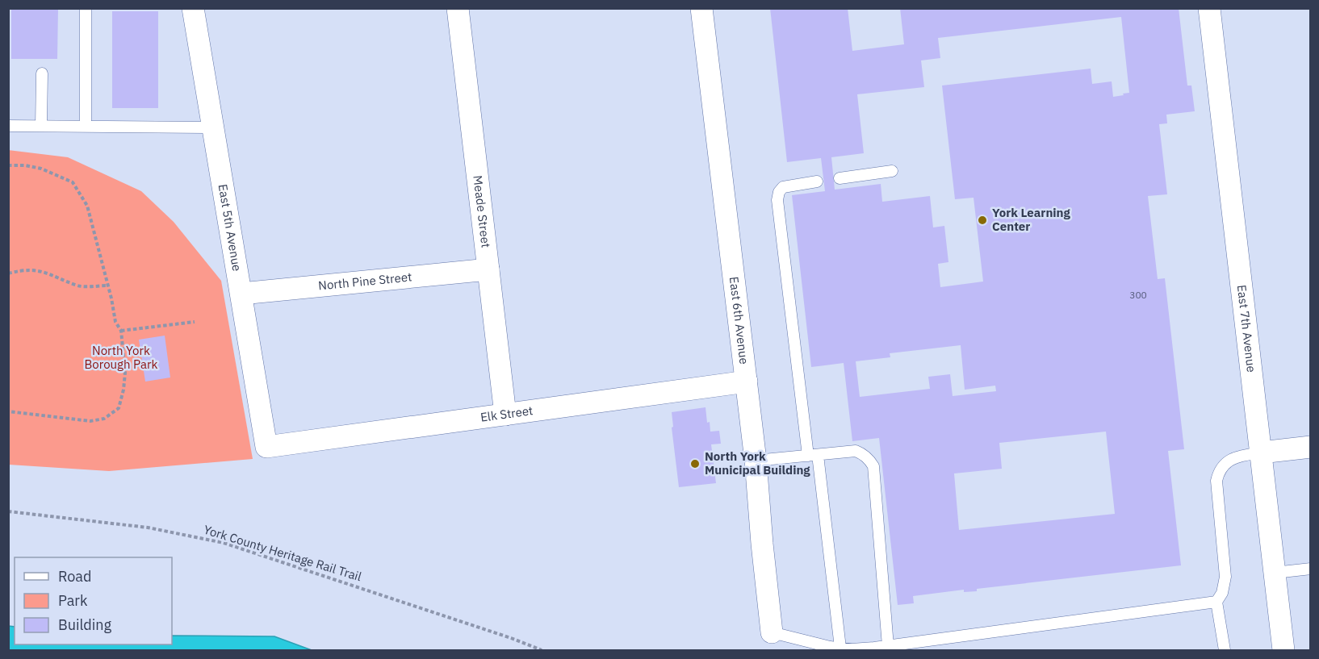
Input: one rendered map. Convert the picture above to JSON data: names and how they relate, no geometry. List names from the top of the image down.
{
  "streets": {
    "street": [
      "Meade Street",
      "East 5th Avenue",
      "North Pine Street",
      "East 6th Avenue",
      "East 7th Avenue",
      "Elk Street"
    ],
    "path": ["York County Heritage Rail Trail"]
  },
  "crossings": [
    ["Meade Street", "North Pine Street"],
    ["Meade Street", "Elk Street"],
    ["East 5th Avenue", "North Pine Street"],
    ["East 5th Avenue", "Elk Street"],
    ["East 6th Avenue", "Elk Street"]
  ],
  "parks": ["North York Borough Park"],
  "places": ["York Learning Center", "North York Municipal Building"],
  "house_numbers": ["300"],
  "legend": ["Road", "Park", "Building"]
}
